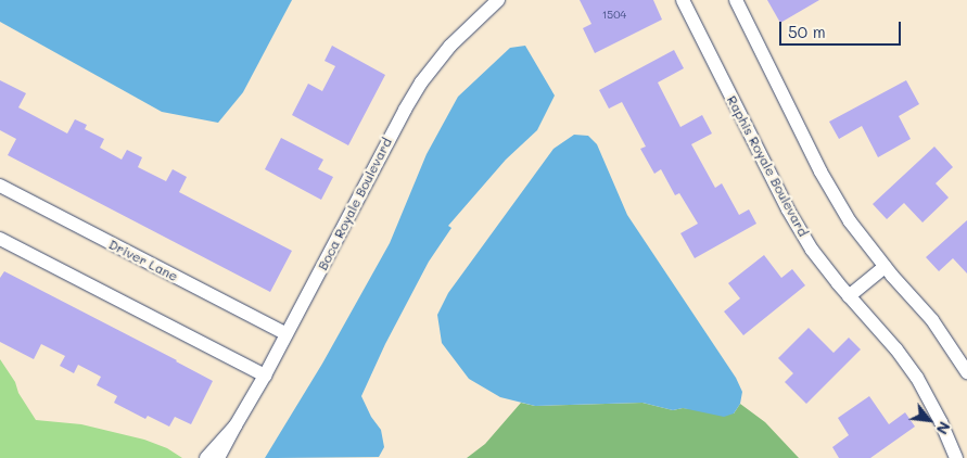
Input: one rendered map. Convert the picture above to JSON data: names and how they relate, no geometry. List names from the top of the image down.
{
  "streets": {
    "street": ["Raphis Royale Boulevard", "Boca Royale Boulevard", "Driver Lane"]
  },
  "crossings": [
    ["Boca Royale Boulevard", "Driver Lane"]
  ],
  "house_numbers": ["1504"],
  "scale_bar": "50 m",
  "north": "bottom right"
}
